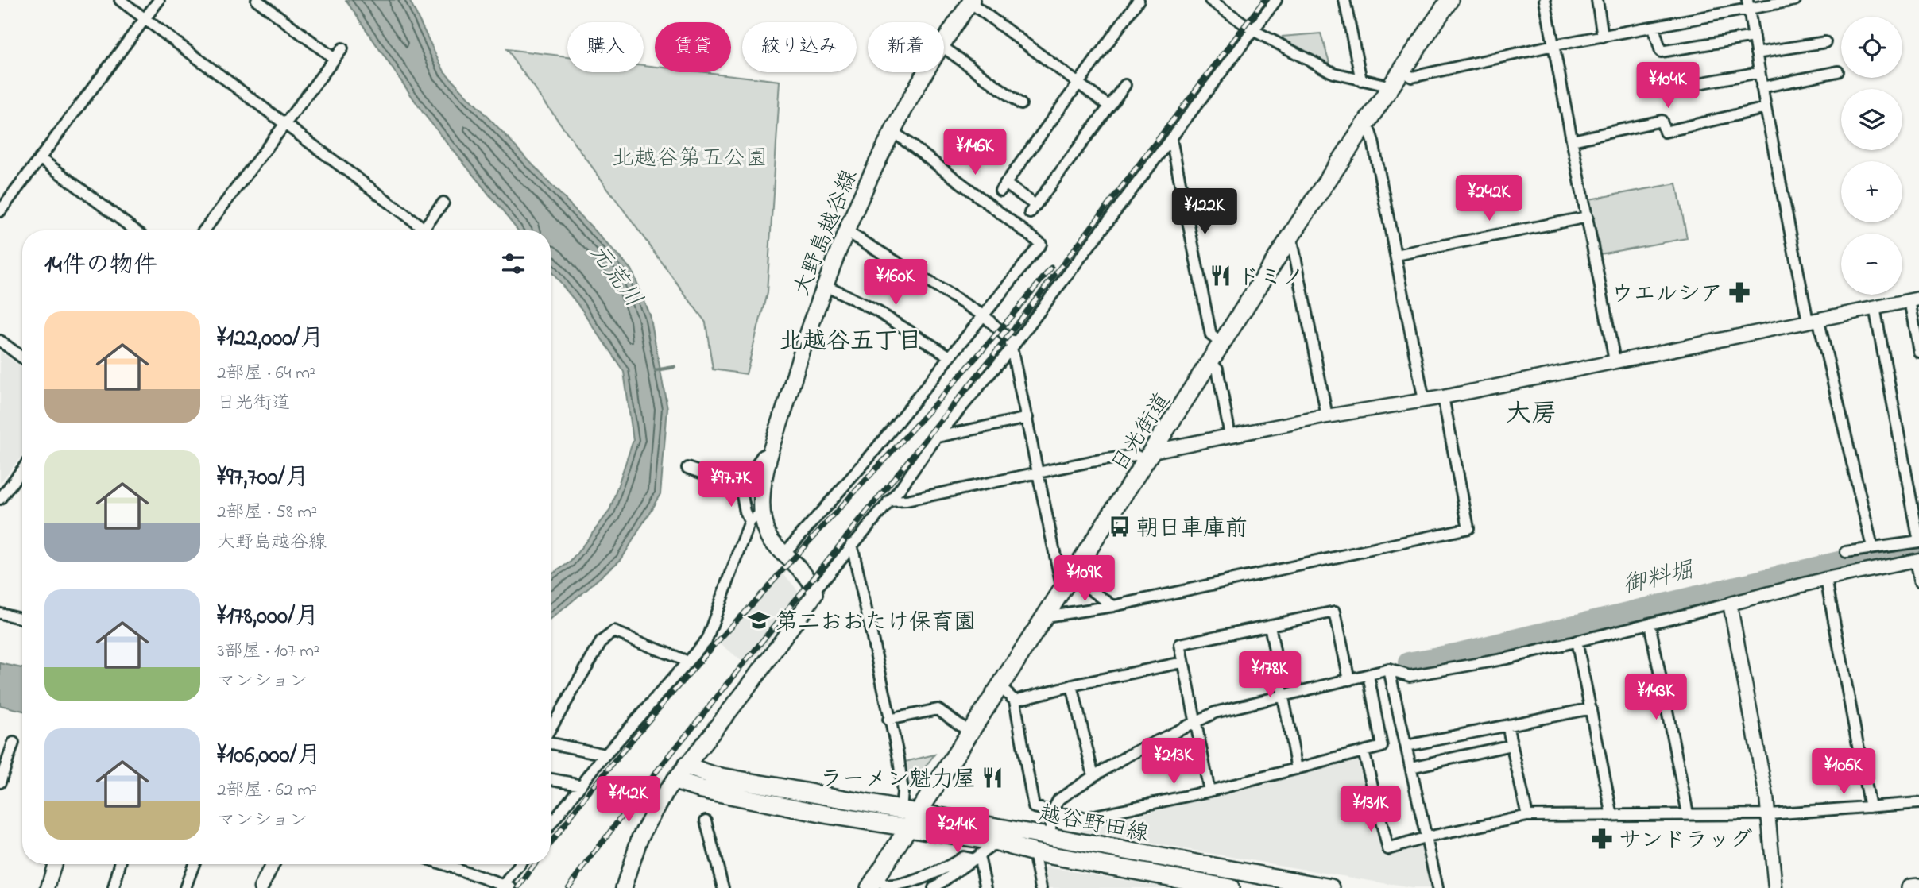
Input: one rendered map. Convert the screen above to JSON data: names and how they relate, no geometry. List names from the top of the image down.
{
  "streets": {
    "main road": ["大野島越谷線", "日光街道", "越谷野田線"]
  },
  "crossings": [
    ["日光街道", "越谷野田線"]
  ],
  "districts": ["北越谷五丁目", "大房"],
  "water": ["元荒川", "御料堀"],
  "parks": ["北越谷第五公園"],
  "places": {
    "restaurant": ["ドミノ", "ラーメン魁力屋"],
    "pharmacy": ["ウエルシア", "サンドラッグ"],
    "bus stop": ["朝日車庫前"],
    "school or university": ["第二おおたけ保育園"]
  },
  "page": {
    "map_buttons": ["+", "−"],
    "chip": [
      "購入",
      "賃貸",
      "絞り込み",
      "新着"
    ],
    "price": [
      "¥104K",
      "¥146K",
      "¥242K",
      "¥122K",
      "¥160K",
      "¥97.7K",
      "¥109K",
      "¥178K",
      "¥143K",
      "¥213K",
      "¥106K",
      "¥142K",
      "¥131K",
      "¥214K"
    ],
    "heading": "14件の物件",
    "list": [
      {
        "name": "¥122,000/月",
        "note": "2部屋 · 64 m² · 日光街道"
      },
      {
        "name": "¥97,700/月",
        "note": "2部屋 · 58 m² · 大野島越谷線"
      },
      {
        "name": "¥178,000/月",
        "note": "3部屋 · 107 m² · マンション"
      },
      {
        "name": "¥106,000/月",
        "note": "2部屋 · 62 m² · マンション"
      }
    ]
  }
}
